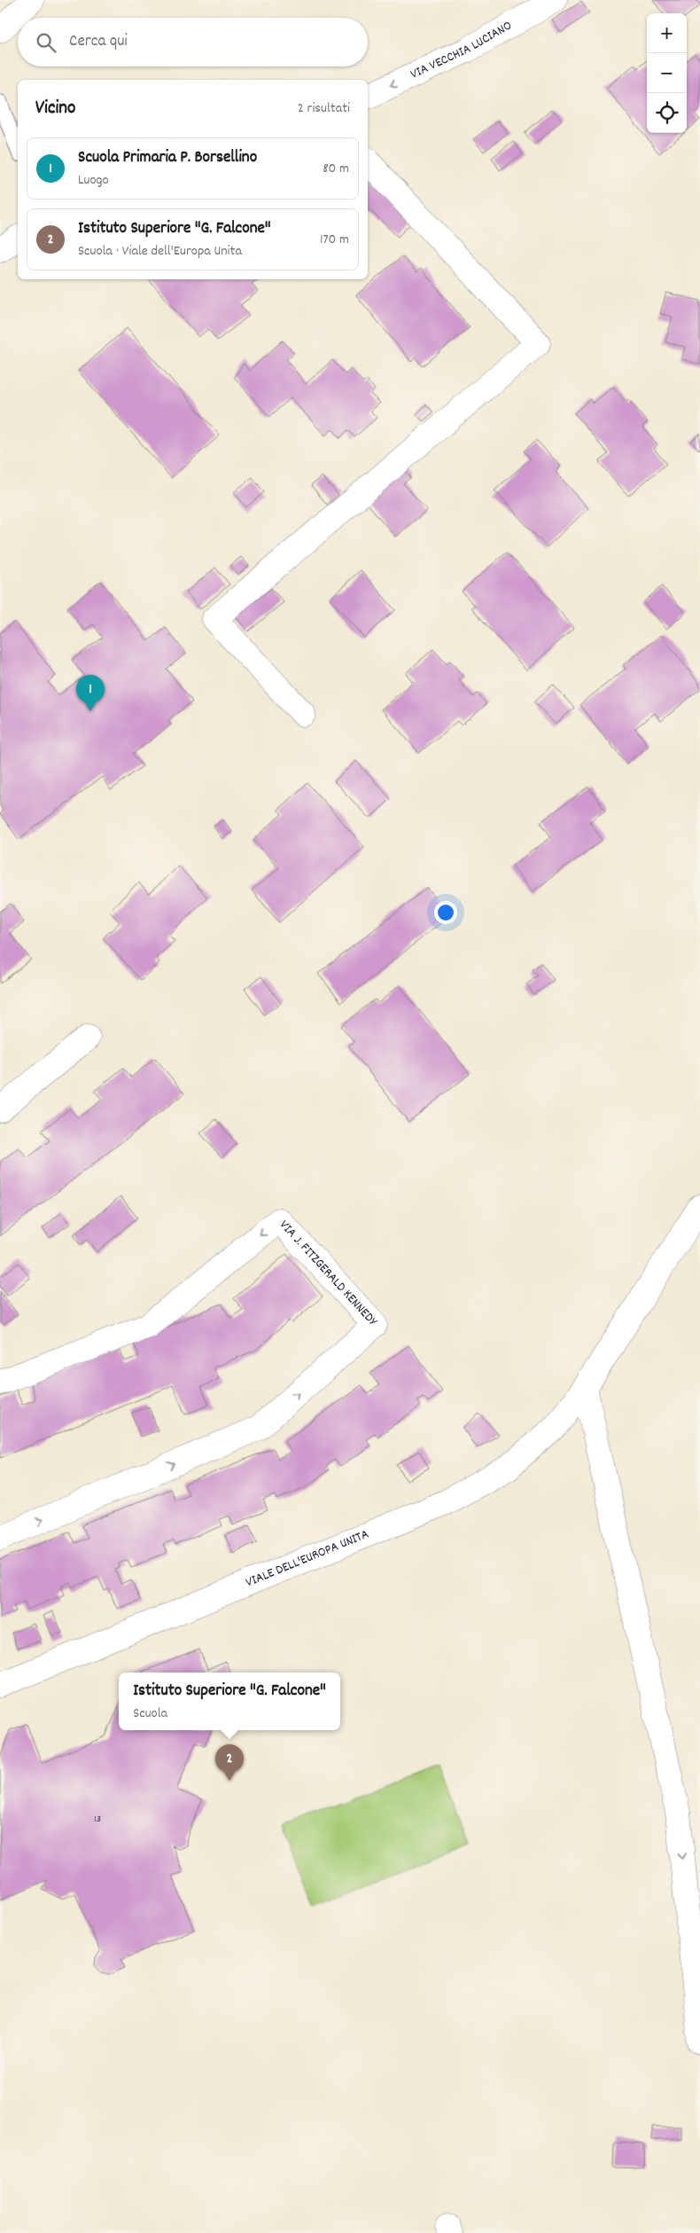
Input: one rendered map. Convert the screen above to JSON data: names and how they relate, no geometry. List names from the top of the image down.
{
  "streets": {
    "main road": ["VIA VECCHIA LUCIANO", "VIA J. FITZGERALD KENNEDY", "VIALE DELL'EUROPA UNITA"]
  },
  "one_way": ["VIA VECCHIA LUCIANO"],
  "house_numbers": ["13"],
  "page": {
    "map_buttons": ["+", "−"],
    "search": "Cerca qui",
    "heading": ["Vicino", "2 risultati"],
    "list": [
      {
        "mark": "1",
        "name": "Scuola Primaria P. Borsellino",
        "note": "Luogo",
        "value": "80 m"
      },
      {
        "mark": "2",
        "name": "Istituto Superiore \"G. Falcone\"",
        "note": "Scuola · Viale dell'Europa Unita",
        "value": "170 m"
      }
    ],
    "pins": ["1", "2"],
    "popup": ["Istituto Superiore \"G. Falcone\"", "Scuola"]
  }
}
